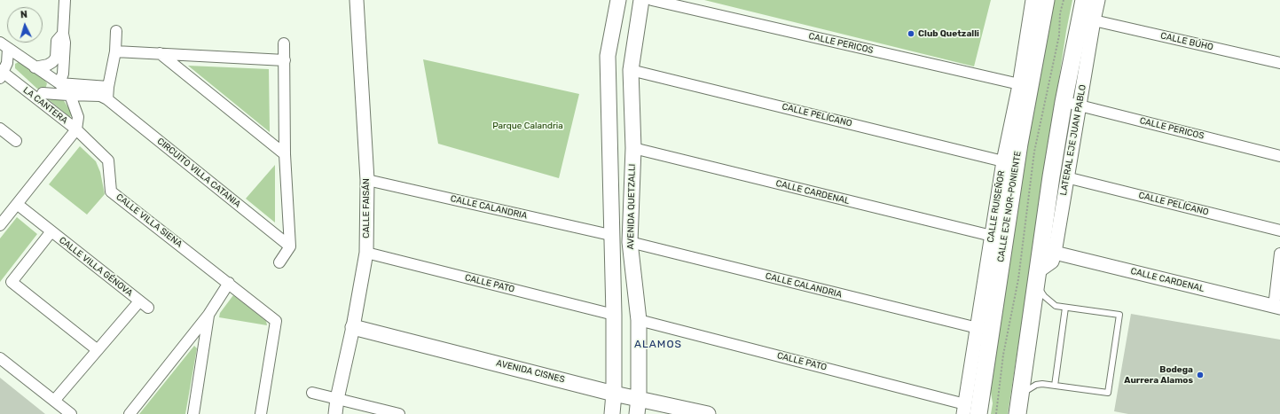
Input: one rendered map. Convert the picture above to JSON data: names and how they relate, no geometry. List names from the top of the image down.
{
  "streets": {
    "main road": ["AVENIDA QUETZALLI", "CALLE EJE NOR-PONIENTE", "AVENIDA CISNES"],
    "street": [
      "CALLE BÚHO",
      "CALLE PERICOS",
      "LA CANTERA",
      "CALLE PELÍCANO",
      "LATERAL EJE JUAN PABLO",
      "CIRCUITO VILLA CATANIA",
      "CALLE CARDENAL",
      "CALLE RUISEÑOR",
      "CALLE CALANDRIA",
      "CALLE FAISÁN",
      "CALLE VILLA SIENA",
      "CALLE VILLA GÉNOVA",
      "CALLE PATO"
    ]
  },
  "crossings": [
    ["CALLE BÚHO", "LATERAL EJE JUAN PABLO"],
    ["CALLE PERICOS", "LATERAL EJE JUAN PABLO"],
    ["CALLE PERICOS", "CALLE RUISEÑOR"],
    ["CALLE PERICOS", "CALLE EJE NOR-PONIENTE"],
    ["LA CANTERA", "CIRCUITO VILLA CATANIA"],
    ["LA CANTERA", "CALLE VILLA SIENA"],
    ["CALLE PELÍCANO", "LATERAL EJE JUAN PABLO"],
    ["CALLE PELÍCANO", "AVENIDA QUETZALLI"],
    ["CALLE PELÍCANO", "CALLE RUISEÑOR"],
    ["LATERAL EJE JUAN PABLO", "CALLE CARDENAL"],
    ["CALLE CARDENAL", "AVENIDA QUETZALLI"],
    ["CALLE CARDENAL", "CALLE RUISEÑOR"],
    ["AVENIDA QUETZALLI", "CALLE CALANDRIA"],
    ["AVENIDA QUETZALLI", "CALLE PATO"],
    ["AVENIDA QUETZALLI", "AVENIDA CISNES"],
    ["CALLE RUISEÑOR", "CALLE EJE NOR-PONIENTE"],
    ["CALLE RUISEÑOR", "CALLE CALANDRIA"],
    ["CALLE RUISEÑOR", "CALLE PATO"],
    ["CALLE CALANDRIA", "CALLE FAISÁN"],
    ["CALLE FAISÁN", "CALLE PATO"],
    ["CALLE FAISÁN", "AVENIDA CISNES"]
  ],
  "districts": ["ALAMOS"],
  "parks": ["Parque Calandria"],
  "places": ["Club Quetzalli", "Bodega Aurrera Alamos"],
  "north": "top"
}
